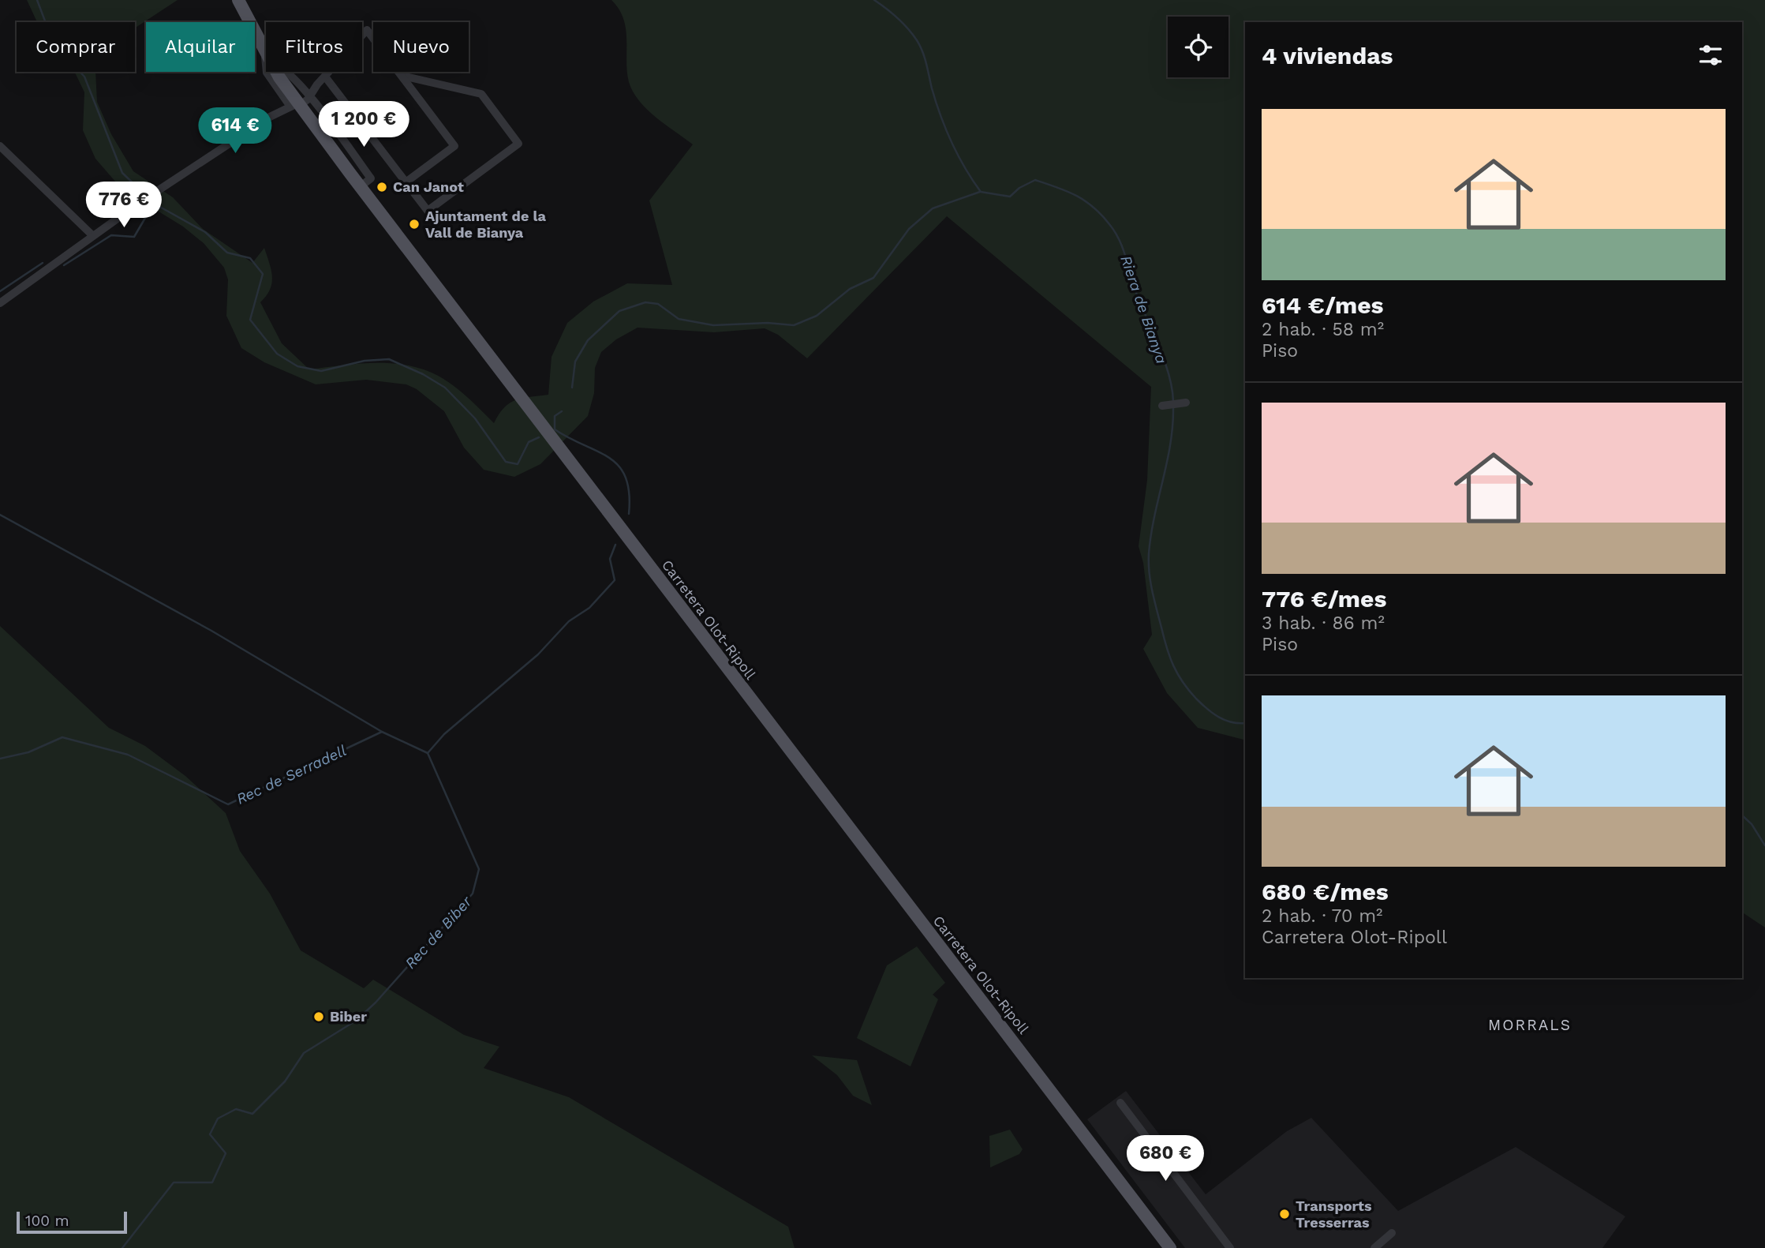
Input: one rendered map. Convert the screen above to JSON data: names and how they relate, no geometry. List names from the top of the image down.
{
  "streets": {
    "main road": ["Carretera Olot-Ripoll"]
  },
  "districts": ["MORRALS"],
  "water": ["Riera de Bianya", "Rec de Serradell", "Rec de Biber"],
  "places": [
    "Can Janot",
    "Ajuntament de la Vall de Bianya",
    "Biber",
    "Transports Tresserras"
  ],
  "scale_bar": "100 m",
  "page": {
    "chip": [
      "Comprar",
      "Alquilar",
      "Filtros",
      "Nuevo"
    ],
    "heading": "4 viviendas",
    "list": [
      {
        "name": "614 €/mes",
        "note": "2 hab. · 58 m² · Piso"
      },
      {
        "name": "776 €/mes",
        "note": "3 hab. · 86 m² · Piso"
      },
      {
        "name": "680 €/mes",
        "note": "2 hab. · 70 m² · Carretera Olot-Ripoll"
      }
    ],
    "price": [
      "1 200 €",
      "614 €",
      "776 €",
      "680 €"
    ],
    "scale": "100 m"
  }
}
